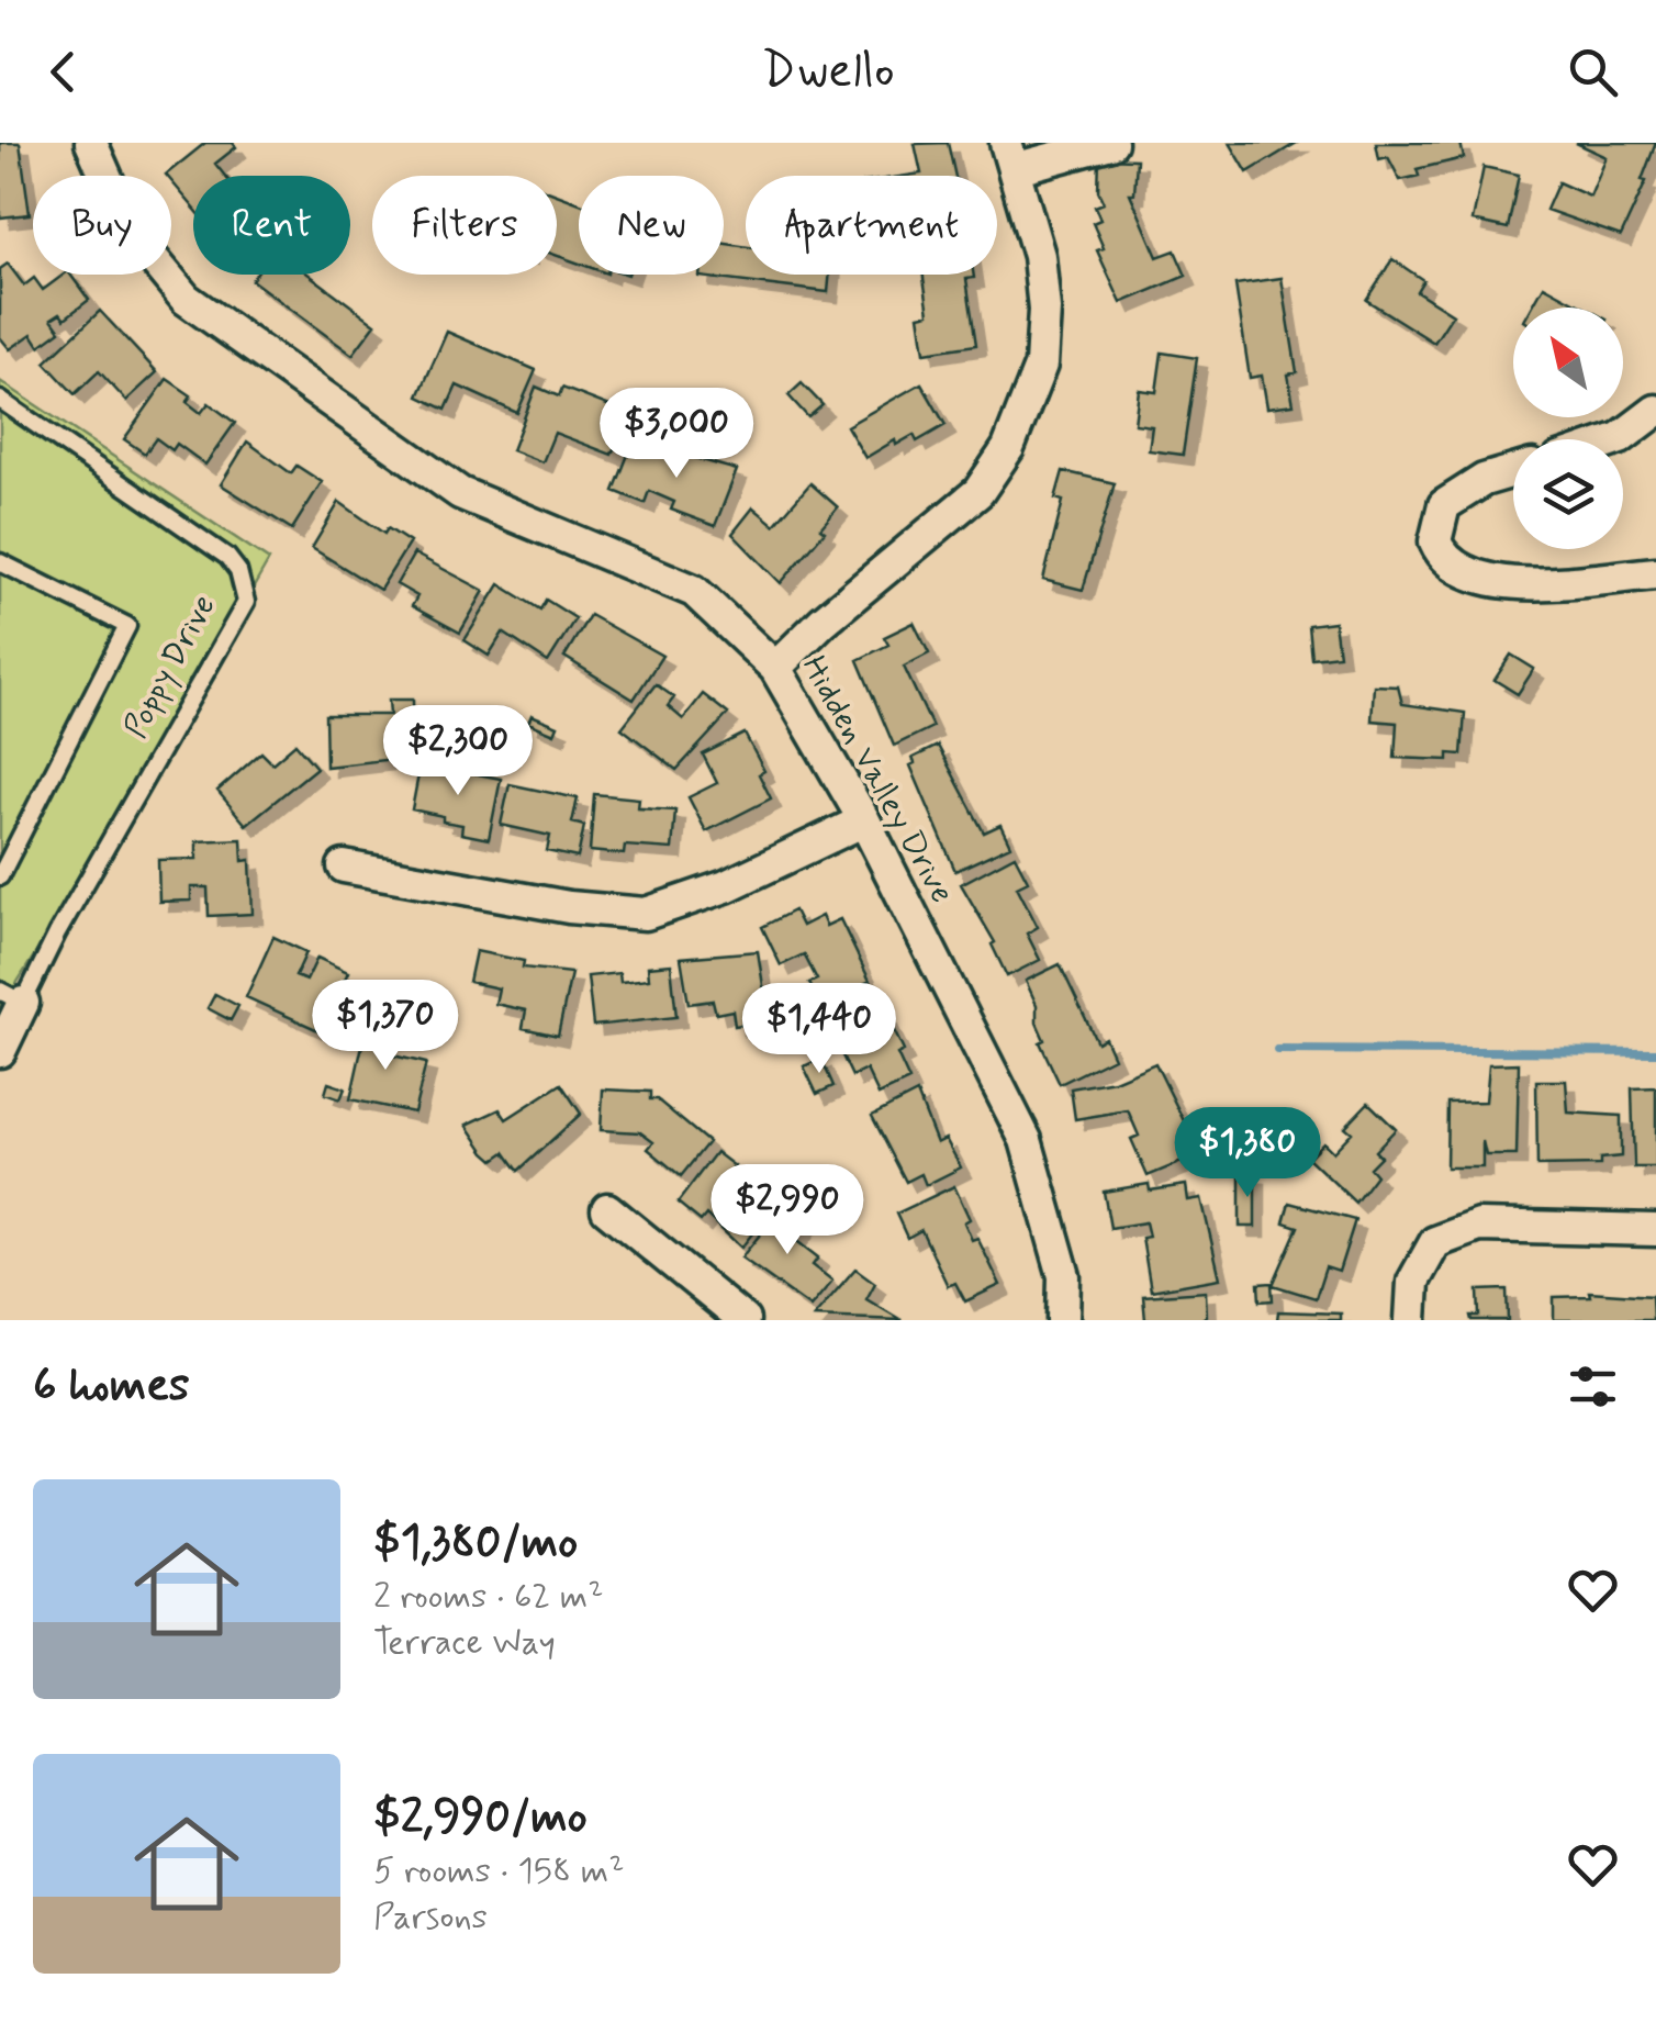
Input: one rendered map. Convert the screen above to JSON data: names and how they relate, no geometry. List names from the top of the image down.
{
  "streets": {
    "street": ["Hidden Valley Drive"],
    "lane": ["Poppy Drive"]
  },
  "north": "top left",
  "page": {
    "header": "Dwello",
    "chip": [
      "Buy",
      "Rent",
      "Filters",
      "New",
      "Apartment"
    ],
    "price": [
      "$3,000",
      "$2,300",
      "$1,370",
      "$1,440",
      "$1,380",
      "$2,990"
    ],
    "heading": "6 homes",
    "list": [
      {
        "name": "$1,380/mo",
        "note": "2 rooms · 62 m² · Terrace Way"
      },
      {
        "name": "$2,990/mo",
        "note": "5 rooms · 158 m² · Parsons"
      }
    ]
  }
}
